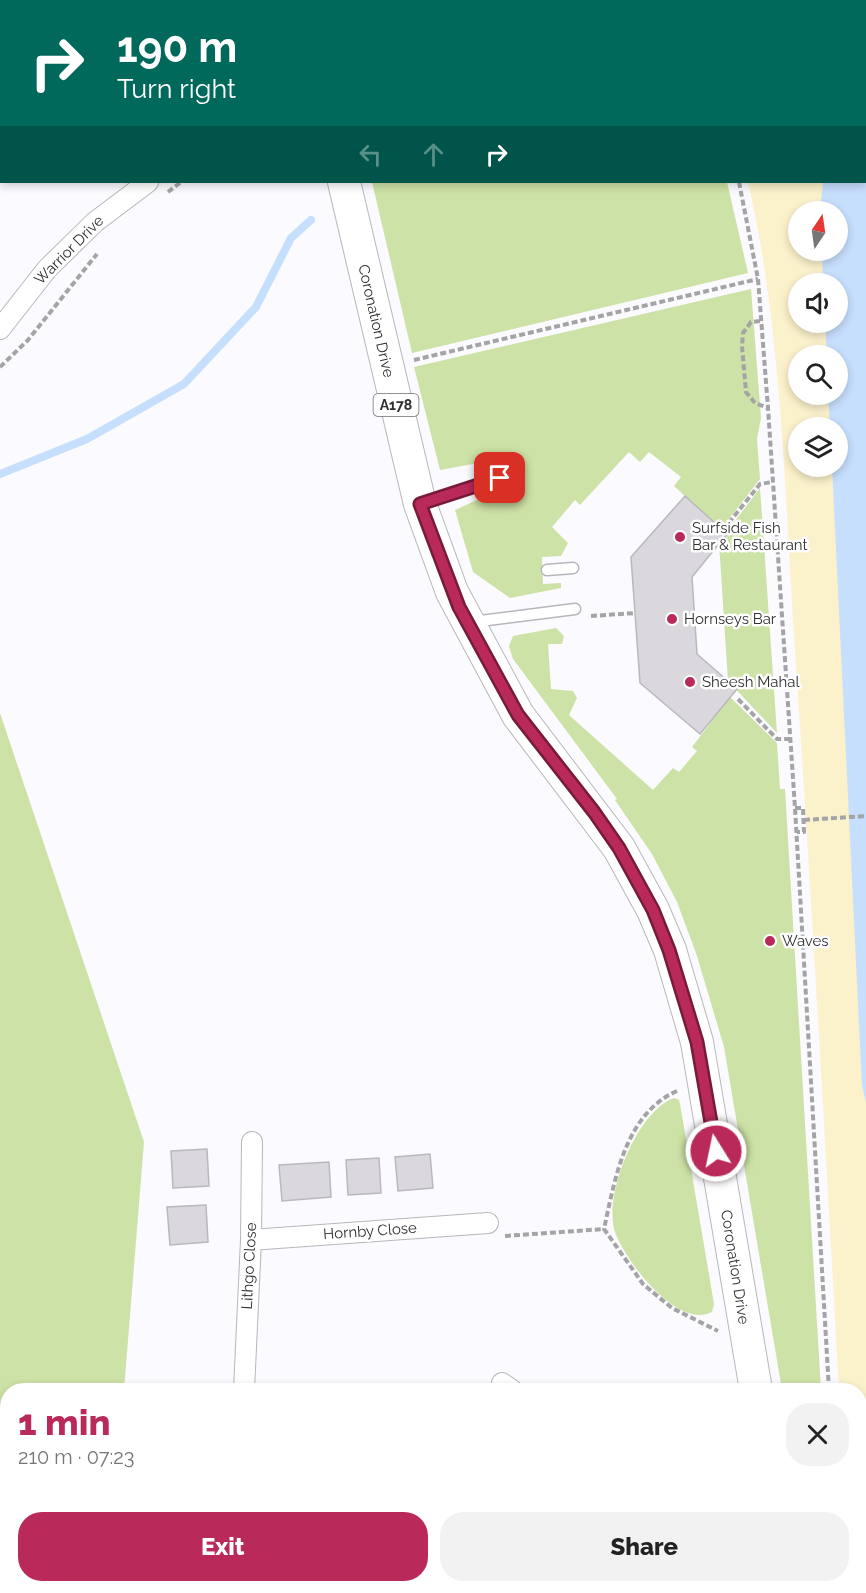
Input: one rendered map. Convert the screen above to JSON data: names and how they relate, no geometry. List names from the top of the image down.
{
  "streets": {
    "main road": ["Coronation Drive", "A178"],
    "street": ["Warrior Drive", "Hornby Close", "Lithgo Close"]
  },
  "crossings": [
    ["Hornby Close", "Lithgo Close"]
  ],
  "places": [
    "Surfside Fish Bar & Restaurant",
    "Hornseys Bar",
    "Sheesh Mahal",
    "Waves"
  ],
  "north": "top",
  "page": {
    "turn": ["190 m", "Turn right"],
    "heading": ["1 min", "210 m · 07:23"],
    "buttons": ["Exit", "Share"]
  }
}
